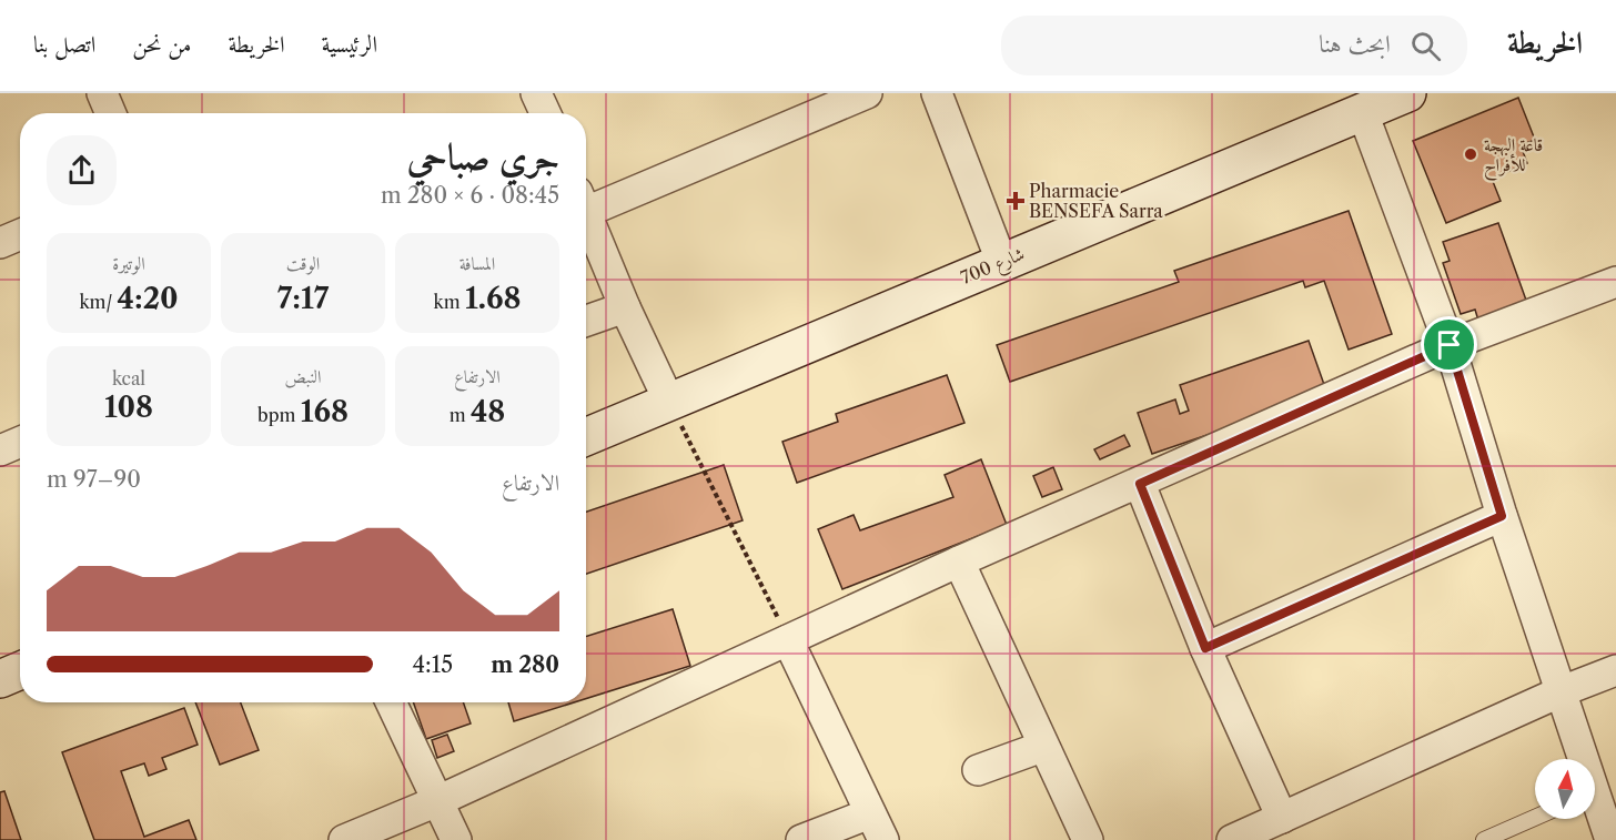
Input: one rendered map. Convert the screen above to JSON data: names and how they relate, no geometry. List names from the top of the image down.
{
  "streets": {
    "main road": ["شارع 700"]
  },
  "places": {
    "other": ["قاعة البهجة للأفراح"],
    "health": ["Pharmacie BENSEFA Sarra"]
  },
  "north": "top",
  "page": {
    "header": "الخريطة",
    "search": "ابحث هنا",
    "nav": [
      "الرئيسية",
      "الخريطة",
      "من نحن",
      "اتصل بنا"
    ],
    "heading": ["جري صباحي", "08:45 · 6 × 280 m"],
    "stats": [
      ["المسافة", "1.68 km"],
      ["الوقت", "7:17"],
      ["الوتيرة", "4:20 /km"],
      ["الارتفاع", "48 m"],
      ["النبض", "168 bpm"],
      ["kcal", "108"]
    ],
    "chart": ["الارتفاع", "90–97 m"],
    "list": [
      {
        "name": "280 m",
        "note": "4:15"
      }
    ]
  }
}
